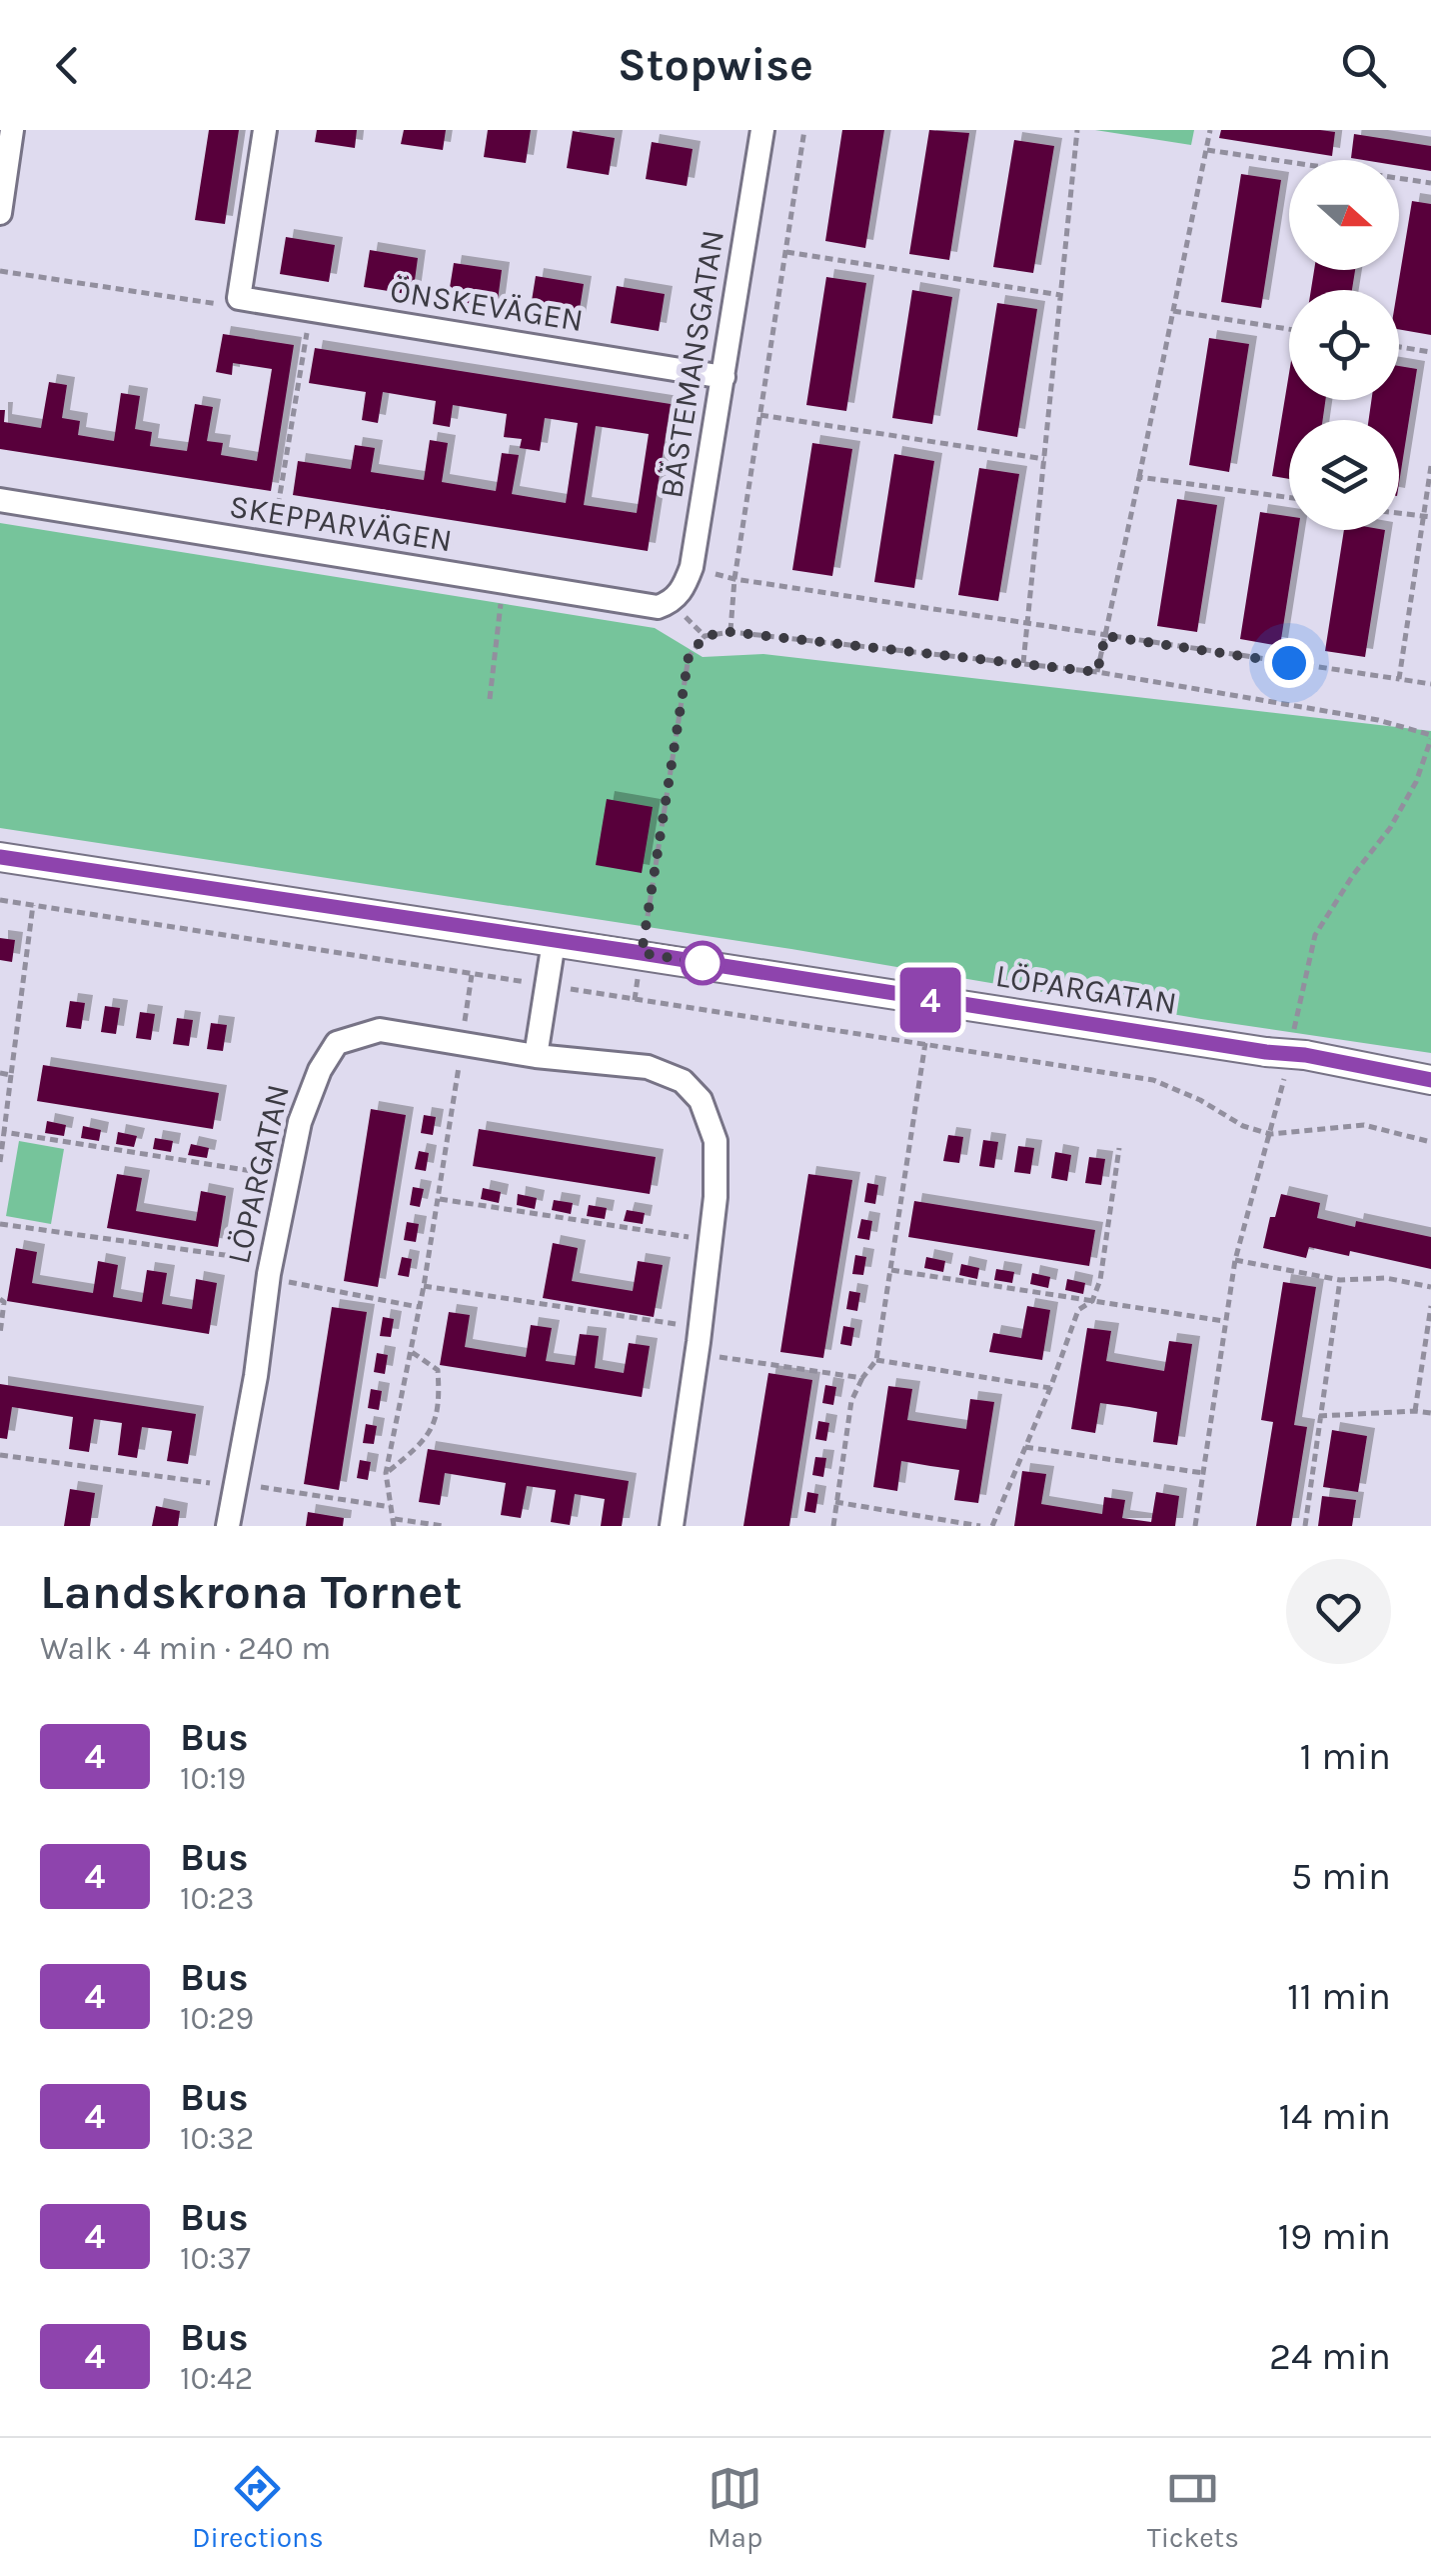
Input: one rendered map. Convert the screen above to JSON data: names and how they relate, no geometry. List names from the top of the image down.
{
  "streets": {
    "street": [
      "ÖNSKEVÄGEN",
      "BÄSTEMANSGATAN",
      "SKEPPARVÄGEN",
      "LÖPARGATAN"
    ]
  },
  "crossings": [
    ["ÖNSKEVÄGEN", "BÄSTEMANSGATAN"],
    ["BÄSTEMANSGATAN", "SKEPPARVÄGEN"]
  ],
  "lines": ["bus line 4"],
  "north": "right",
  "page": {
    "header": "Stopwise",
    "on_map": "4",
    "heading": ["Landskrona Tornet", "Walk · 4 min · 240 m"],
    "list": [
      {
        "mark": "4",
        "name": "Bus",
        "note": "10:19",
        "value": "1 min"
      },
      {
        "mark": "4",
        "name": "Bus",
        "note": "10:23",
        "value": "5 min"
      },
      {
        "mark": "4",
        "name": "Bus",
        "note": "10:29",
        "value": "11 min"
      },
      {
        "mark": "4",
        "name": "Bus",
        "note": "10:32",
        "value": "14 min"
      },
      {
        "mark": "4",
        "name": "Bus",
        "note": "10:37",
        "value": "19 min"
      },
      {
        "mark": "4",
        "name": "Bus",
        "note": "10:42",
        "value": "24 min"
      }
    ],
    "tabs": ["Directions", "Map", "Tickets"]
  }
}
